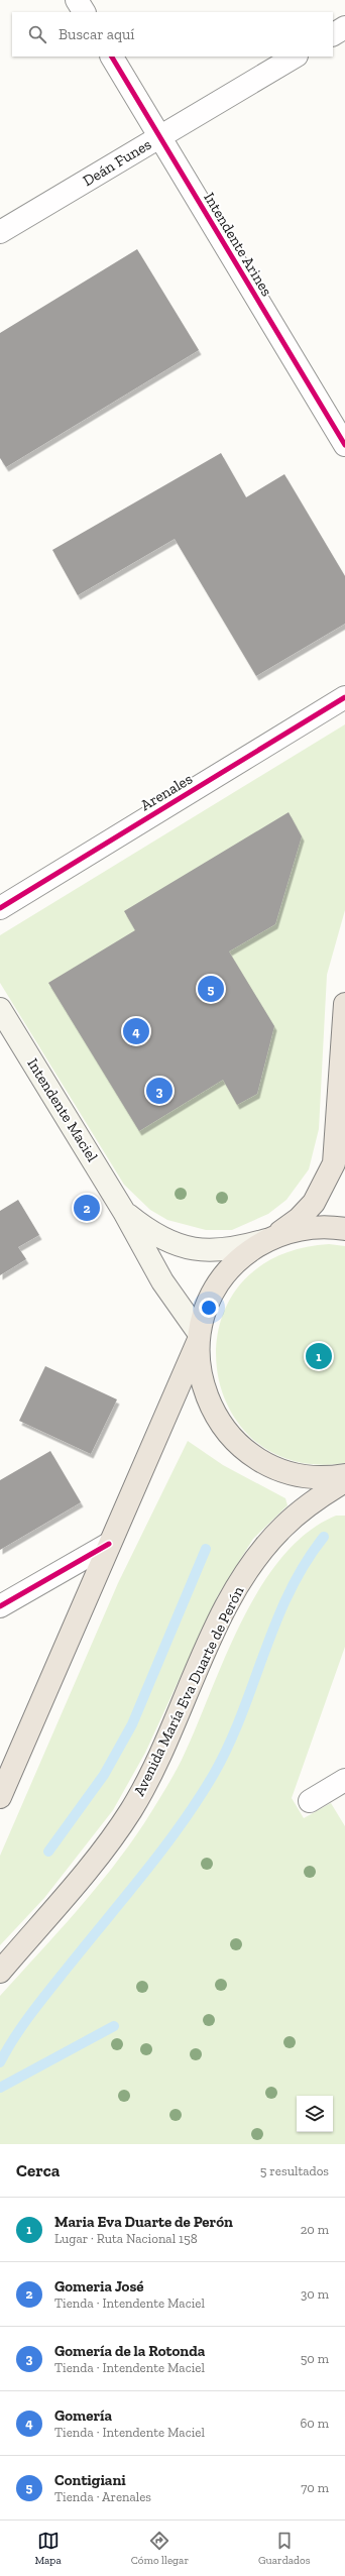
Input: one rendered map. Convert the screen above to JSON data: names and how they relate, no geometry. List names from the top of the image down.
{
  "streets": {
    "highway": ["Avenida María Eva Duarte de Perón"],
    "main road": ["Intendente Maciel"],
    "street": ["Deán Funes", "Intendente Arines", "Arenales"]
  },
  "crossings": [
    ["Deán Funes", "Intendente Arines"]
  ],
  "page": {
    "search": "Buscar aquí",
    "pins": [
      "5",
      "4",
      "3",
      "2",
      "1"
    ],
    "heading": ["Cerca", "5 resultados"],
    "list": [
      {
        "mark": "1",
        "name": "Maria Eva Duarte de Perón",
        "note": "Lugar · Ruta Nacional 158",
        "value": "20 m"
      },
      {
        "mark": "2",
        "name": "Gomeria José",
        "note": "Tienda · Intendente Maciel",
        "value": "30 m"
      },
      {
        "mark": "3",
        "name": "Gomería de la Rotonda",
        "note": "Tienda · Intendente Maciel",
        "value": "50 m"
      },
      {
        "mark": "4",
        "name": "Gomería",
        "note": "Tienda · Intendente Maciel",
        "value": "60 m"
      },
      {
        "mark": "5",
        "name": "Contigiani",
        "note": "Tienda · Arenales",
        "value": "70 m"
      }
    ],
    "nav": ["Mapa", "Cómo llegar", "Guardados"]
  }
}
